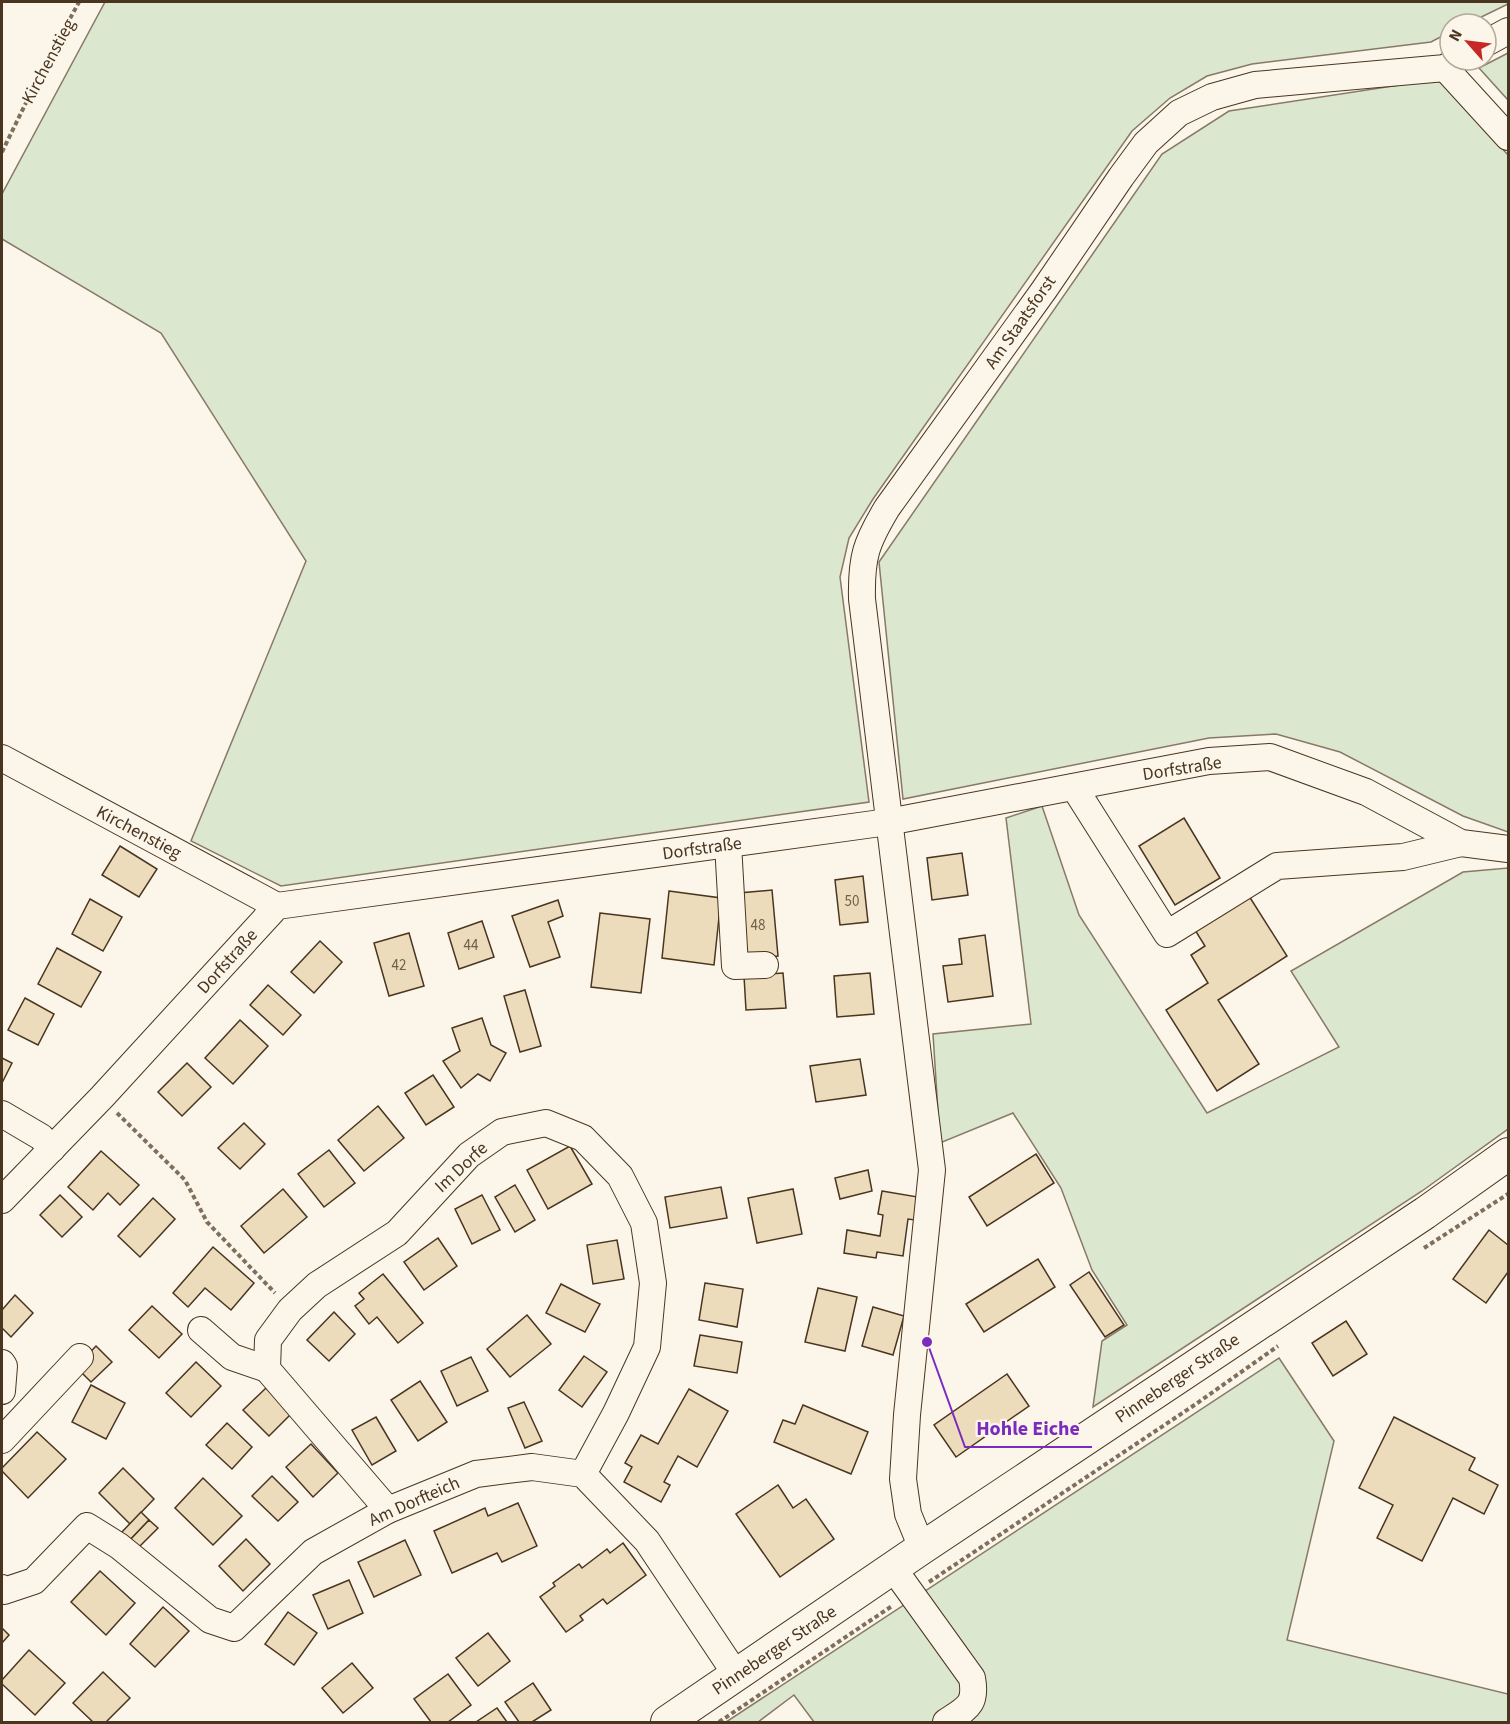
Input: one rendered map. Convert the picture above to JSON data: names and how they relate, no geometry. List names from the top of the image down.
{
  "streets": {
    "main road": ["Pinneberger Straße"],
    "street": [
      "Kirchenstieg",
      "Am Staatsforst",
      "Dorfstraße",
      "Im Dorfe",
      "Am Dorfteich"
    ]
  },
  "crossings": [
    ["Kirchenstieg", "Dorfstraße"],
    ["Am Staatsforst", "Dorfstraße"],
    ["Am Staatsforst", "Pinneberger Straße"],
    ["Im Dorfe", "Am Dorfteich"]
  ],
  "places": ["Hohle Eiche"],
  "house_numbers": [
    "50",
    "48",
    "44",
    "42"
  ],
  "north": "top left"
}
